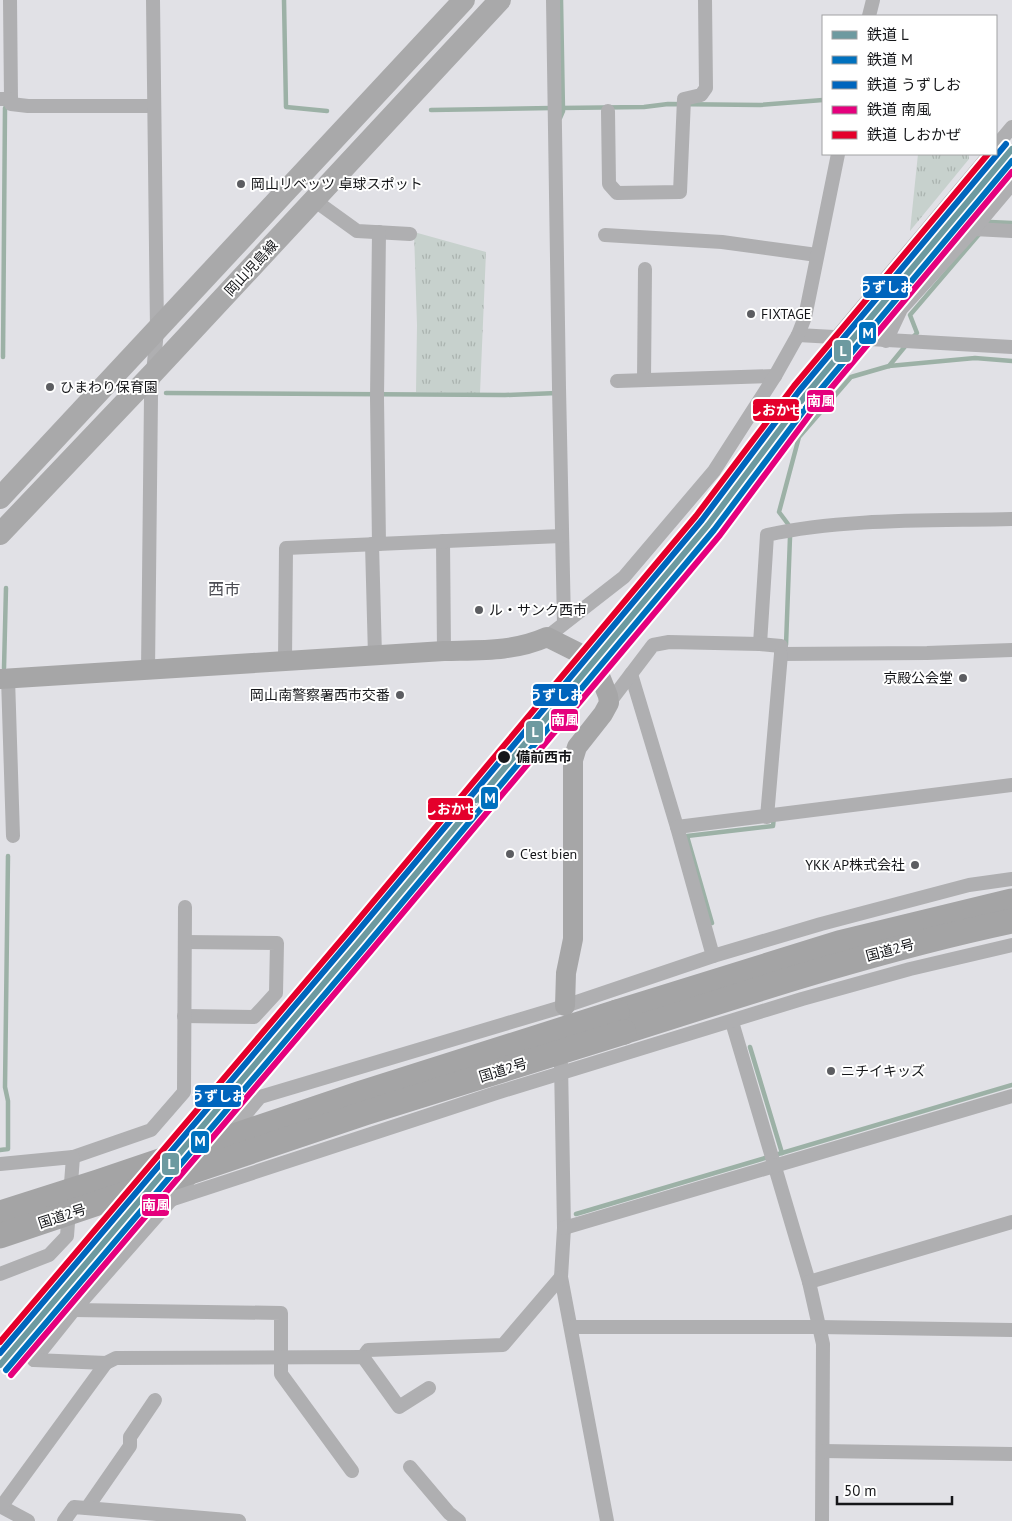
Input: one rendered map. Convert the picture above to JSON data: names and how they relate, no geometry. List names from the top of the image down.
{
  "streets": {
    "highway": ["国道2号"],
    "main road": ["岡山児島線"]
  },
  "districts": ["西市"],
  "places": [
    "岡山リベッツ 卓球スポット",
    "FIXTAGE",
    "ひまわり保育園",
    "ル・サンク西市",
    "京殿公会堂",
    "岡山南警察署西市交番",
    "備前西市",
    "C'est bien",
    "YKK AP株式会社",
    "ニチイキッズ"
  ],
  "lines": [
    "rail line うずしお",
    "rail line L",
    "rail line しおかぜ",
    "rail line M",
    "rail line 南風"
  ],
  "legend": [
    "鉄道 L",
    "鉄道 M",
    "鉄道 うずしお",
    "鉄道 南風",
    "鉄道 しおかぜ"
  ],
  "scale_bar": "50 m"
}
